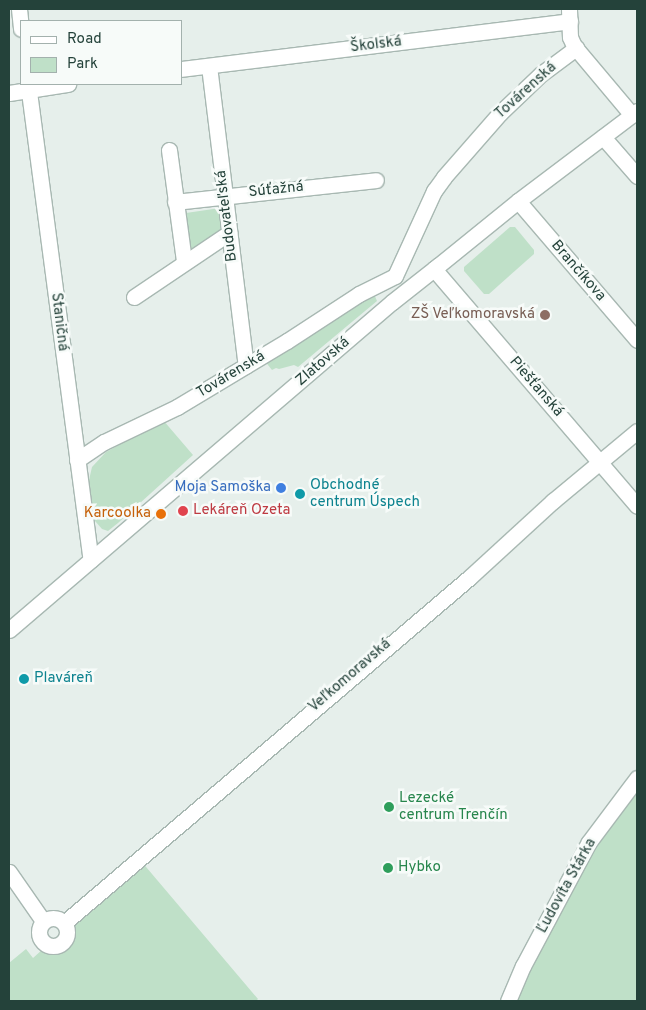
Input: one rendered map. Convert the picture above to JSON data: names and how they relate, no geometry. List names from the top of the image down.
{
  "streets": {
    "street": [
      "Školská",
      "Továrenská",
      "Súťažná",
      "Budovateľská",
      "Brančíkova",
      "Staničná",
      "Zlatovská",
      "Piešťanská",
      "Veľkomoravská",
      "Ľudovíta Stárka"
    ]
  },
  "crossings": [
    ["Školská", "Budovateľská"],
    ["Továrenská", "Budovateľská"],
    ["Továrenská", "Staničná"],
    ["Súťažná", "Budovateľská"],
    ["Brančíkova", "Zlatovská"],
    ["Staničná", "Zlatovská"],
    ["Zlatovská", "Piešťanská"],
    ["Piešťanská", "Veľkomoravská"]
  ],
  "places": [
    "ZŠ Veľkomoravská",
    "Moja Samoška",
    "Obchodné centrum Úspech",
    "Lekáreň Ozeta",
    "Karcoolka",
    "Plaváreň",
    "Lezecké centrum Trenčín",
    "Hybko"
  ],
  "legend": ["Road", "Park"]
}
